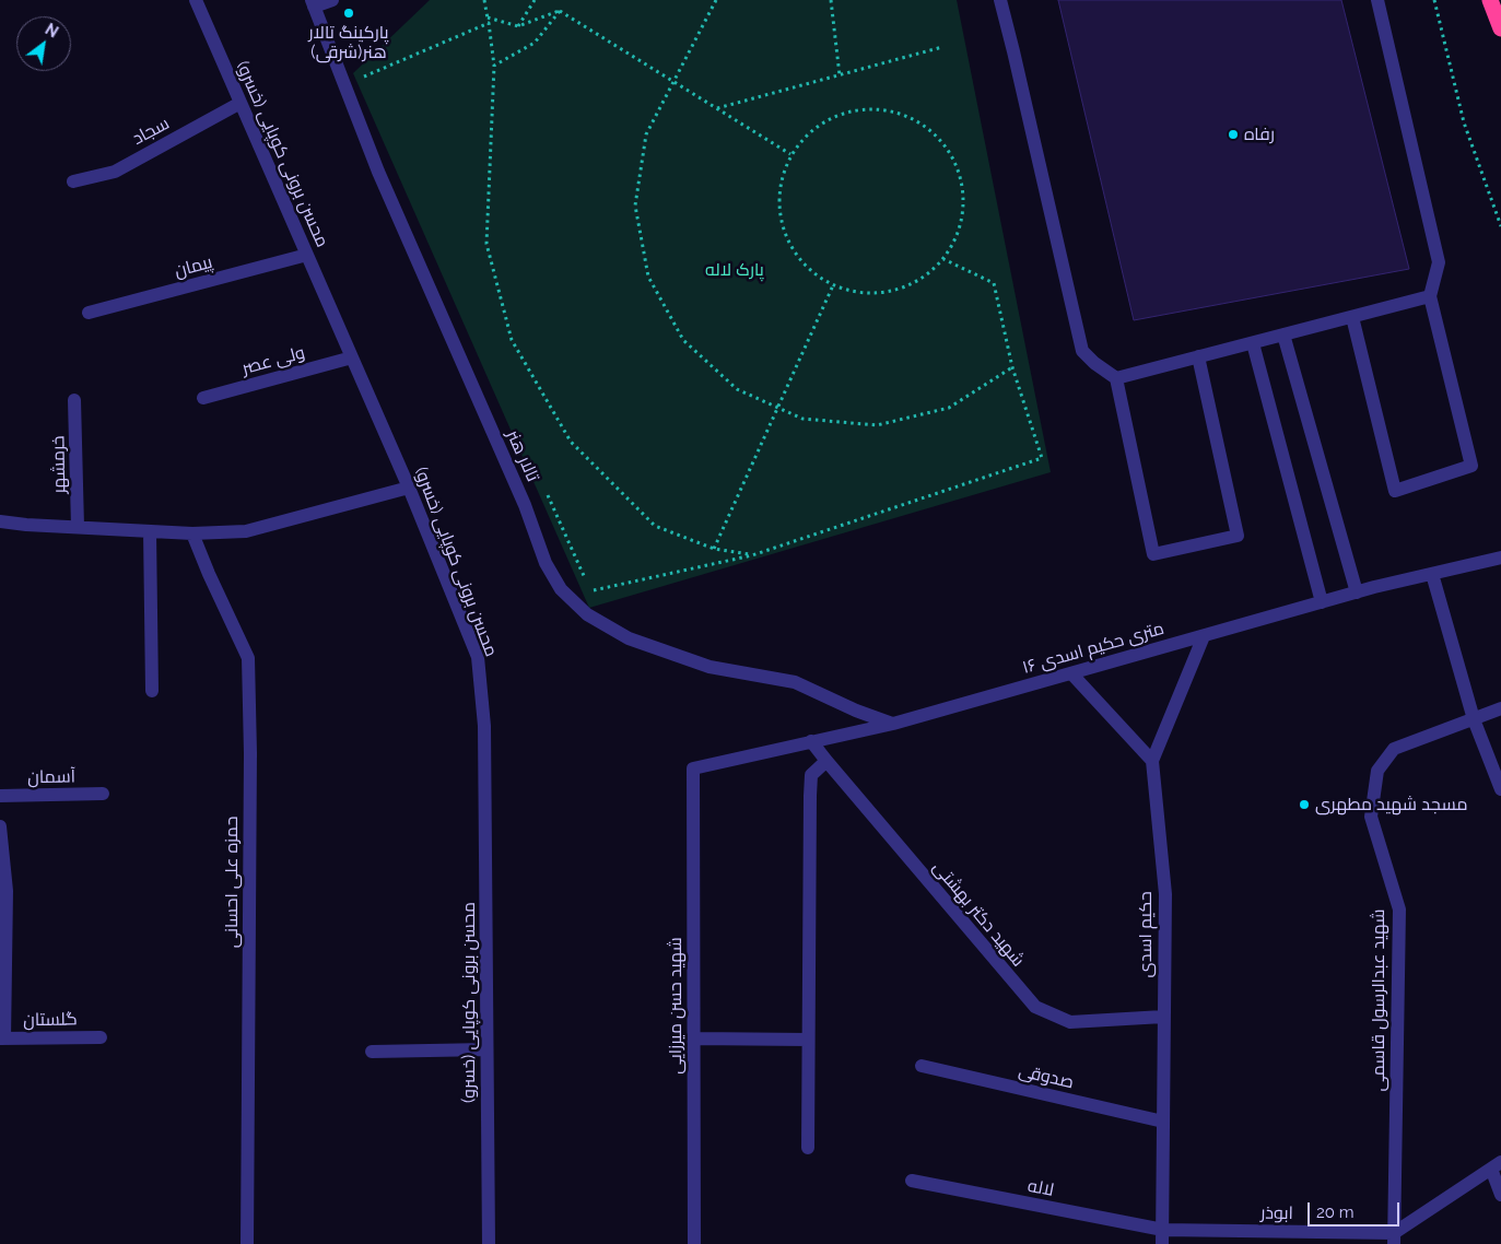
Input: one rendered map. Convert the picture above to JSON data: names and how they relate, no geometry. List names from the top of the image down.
{
  "streets": {
    "street": [
      "سجاد",
      "محسن برونی کوپایی (خسرو)",
      "پیمان",
      "ولی عصر",
      "تالار هنر",
      "خرمشهر",
      "۱۶ متری حکیم اسدی",
      "آسمان",
      "حمزه علی احسانی",
      "شهید دکتر بهشتی",
      "حکیم اسدی",
      "شهید عبدالرسول قاسمی",
      "شهید حسن میرزایی",
      "گلستان",
      "صدوقی",
      "لاله",
      "ابوذر"
    ]
  },
  "crossings": [
    ["سجاد", "محسن برونی کوپایی (خسرو)"],
    ["محسن برونی کوپایی (خسرو)", "پیمان"],
    ["محسن برونی کوپایی (خسرو)", "ولی عصر"],
    ["تالار هنر", "۱۶ متری حکیم اسدی"],
    ["۱۶ متری حکیم اسدی", "شهید دکتر بهشتی"],
    ["۱۶ متری حکیم اسدی", "حکیم اسدی"],
    ["۱۶ متری حکیم اسدی", "شهید حسن میرزایی"],
    ["شهید دکتر بهشتی", "حکیم اسدی"],
    ["حکیم اسدی", "صدوقی"],
    ["حکیم اسدی", "لاله"],
    ["حکیم اسدی", "ابوذر"],
    ["شهید عبدالرسول قاسمی", "ابوذر"],
    ["لاله", "ابوذر"]
  ],
  "parks": ["پارک لاله"],
  "places": ["پارکینگ تالار هنر(شرقی)", "رفاه", "مسجد شهید مطهری"],
  "scale_bar": "20 m",
  "north": "top right"
}
